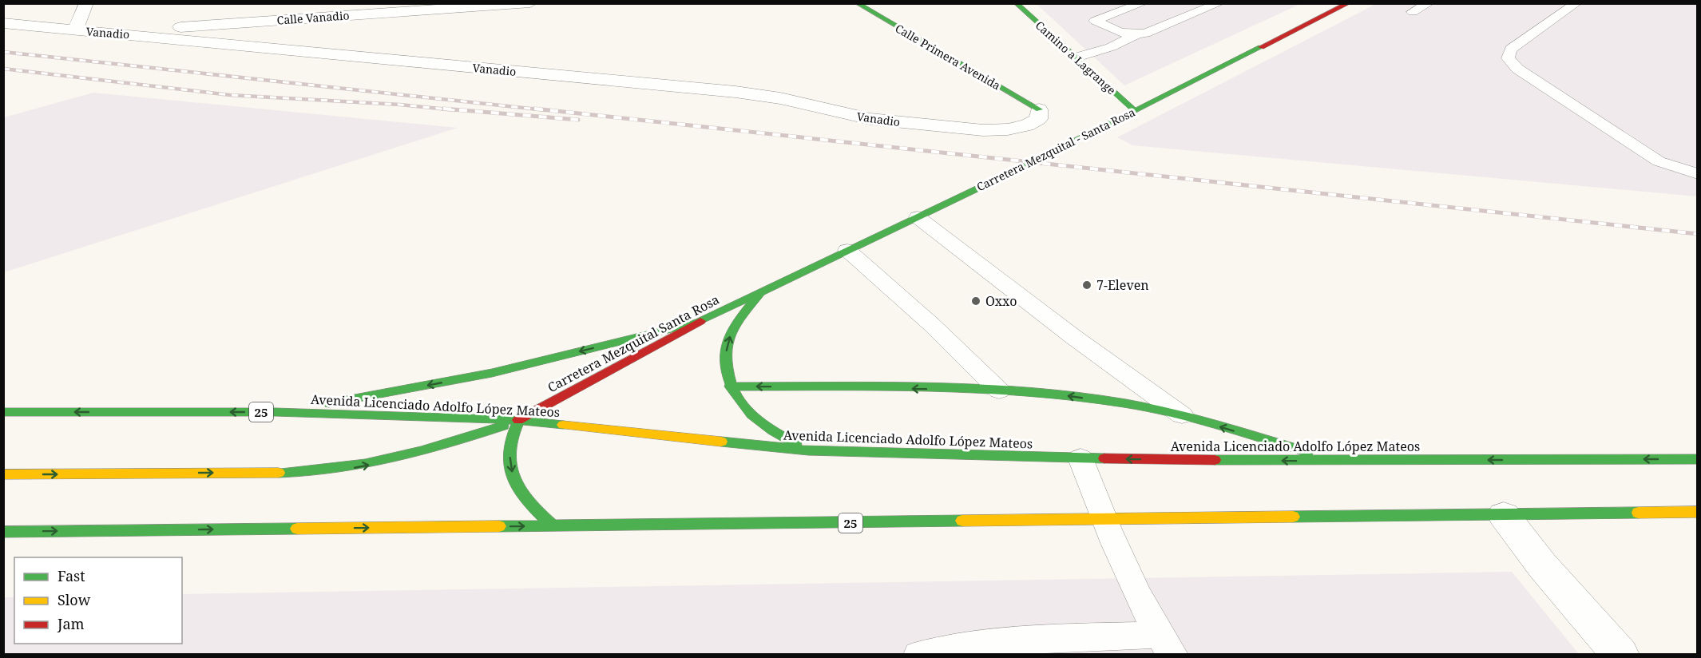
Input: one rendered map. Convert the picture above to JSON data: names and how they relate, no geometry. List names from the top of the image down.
{
  "streets": {
    "main road": [
      "Calle Primera Avenida",
      "Camino a Lagrange",
      "Carretera Mezquital - Santa Rosa",
      "Carretera Mezquital Santa Rosa",
      "Avenida Licenciado Adolfo López Mateos",
      "25"
    ],
    "street": ["Calle Vanadio", "Vanadio"]
  },
  "crossings": [
    ["Calle Vanadio", "Vanadio"],
    ["Vanadio", "Calle Primera Avenida"],
    ["Camino a Lagrange", "Carretera Mezquital - Santa Rosa"],
    ["Carretera Mezquital - Santa Rosa", "Carretera Mezquital Santa Rosa"],
    ["Carretera Mezquital Santa Rosa", "Avenida Licenciado Adolfo López Mateos"]
  ],
  "places": ["7-Eleven", "Oxxo"],
  "legend": ["Fast", "Slow", "Jam"]
}
